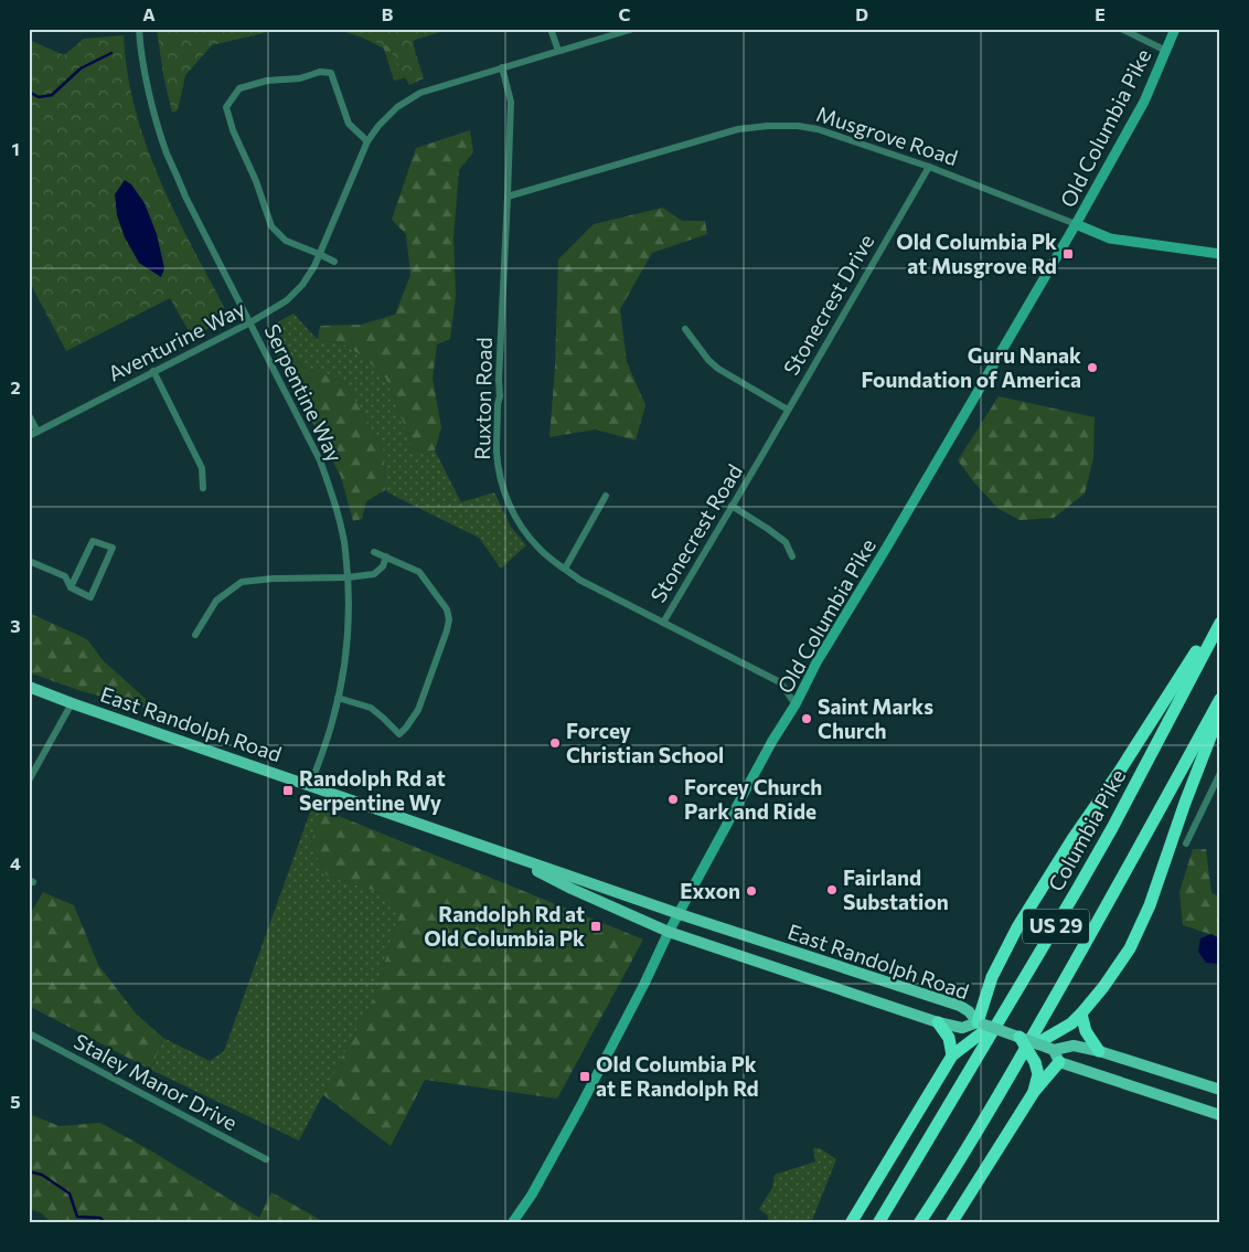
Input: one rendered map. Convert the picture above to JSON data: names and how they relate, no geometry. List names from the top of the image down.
{
  "streets": {
    "highway": ["Columbia Pike", "US 29"],
    "main road": ["Old Columbia Pike", "Musgrove Road", "East Randolph Road"],
    "street": [
      "Stonecrest Drive",
      "Aventurine Way",
      "Serpentine Way",
      "Ruxton Road",
      "Stonecrest Road",
      "Staley Manor Drive"
    ]
  },
  "crossings": [
    ["Old Columbia Pike", "Musgrove Road"],
    ["Old Columbia Pike", "Ruxton Road"],
    ["Old Columbia Pike", "East Randolph Road"],
    ["Musgrove Road", "Stonecrest Drive"],
    ["Musgrove Road", "Ruxton Road"],
    ["Stonecrest Drive", "Stonecrest Road"],
    ["Aventurine Way", "Serpentine Way"],
    ["Aventurine Way", "Ruxton Road"],
    ["Serpentine Way", "East Randolph Road"],
    ["Ruxton Road", "Stonecrest Road"]
  ],
  "places": {
    "transit": [
      "Old Columbia Pk at Musgrove Rd",
      "Randolph Rd at Serpentine Wy",
      "Randolph Rd at Old Columbia Pk",
      "Old Columbia Pk at E Randolph Rd"
    ],
    "other": [
      "Guru Nanak Foundation of America",
      "Saint Marks Church",
      "Forcey Christian School",
      "Forcey Church Park and Ride",
      "Fairland Substation",
      "Exxon"
    ]
  },
  "grid": {
    "columns": [
      "A",
      "B",
      "C",
      "D",
      "E"
    ],
    "rows": [
      "1",
      "2",
      "3",
      "4",
      "5"
    ]
  }
}
